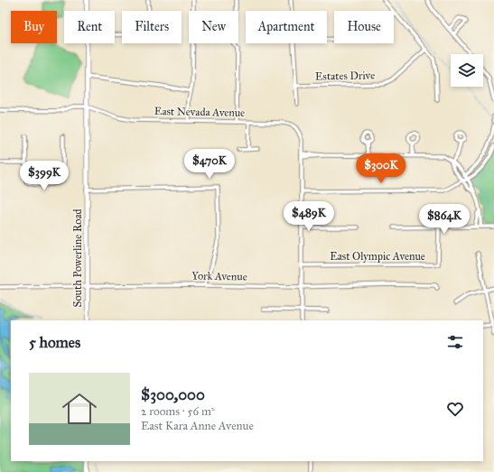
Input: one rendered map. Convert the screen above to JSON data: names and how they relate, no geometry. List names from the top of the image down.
{
  "streets": {
    "street": [
      "Estates Drive",
      "East Nevada Avenue",
      "East Olympic Avenue",
      "South Powerline Road",
      "York Avenue"
    ]
  },
  "crossings": [
    ["East Nevada Avenue", "South Powerline Road"],
    ["South Powerline Road", "York Avenue"]
  ],
  "page": {
    "chip": [
      "Buy",
      "Rent",
      "Filters",
      "New",
      "Apartment",
      "House"
    ],
    "price": [
      "$470K",
      "$300K",
      "$399K",
      "$489K",
      "$864K"
    ],
    "heading": "5 homes",
    "list": [
      {
        "name": "$300,000",
        "note": "2 rooms · 56 m² · East Kara Anne Avenue"
      }
    ]
  }
}
